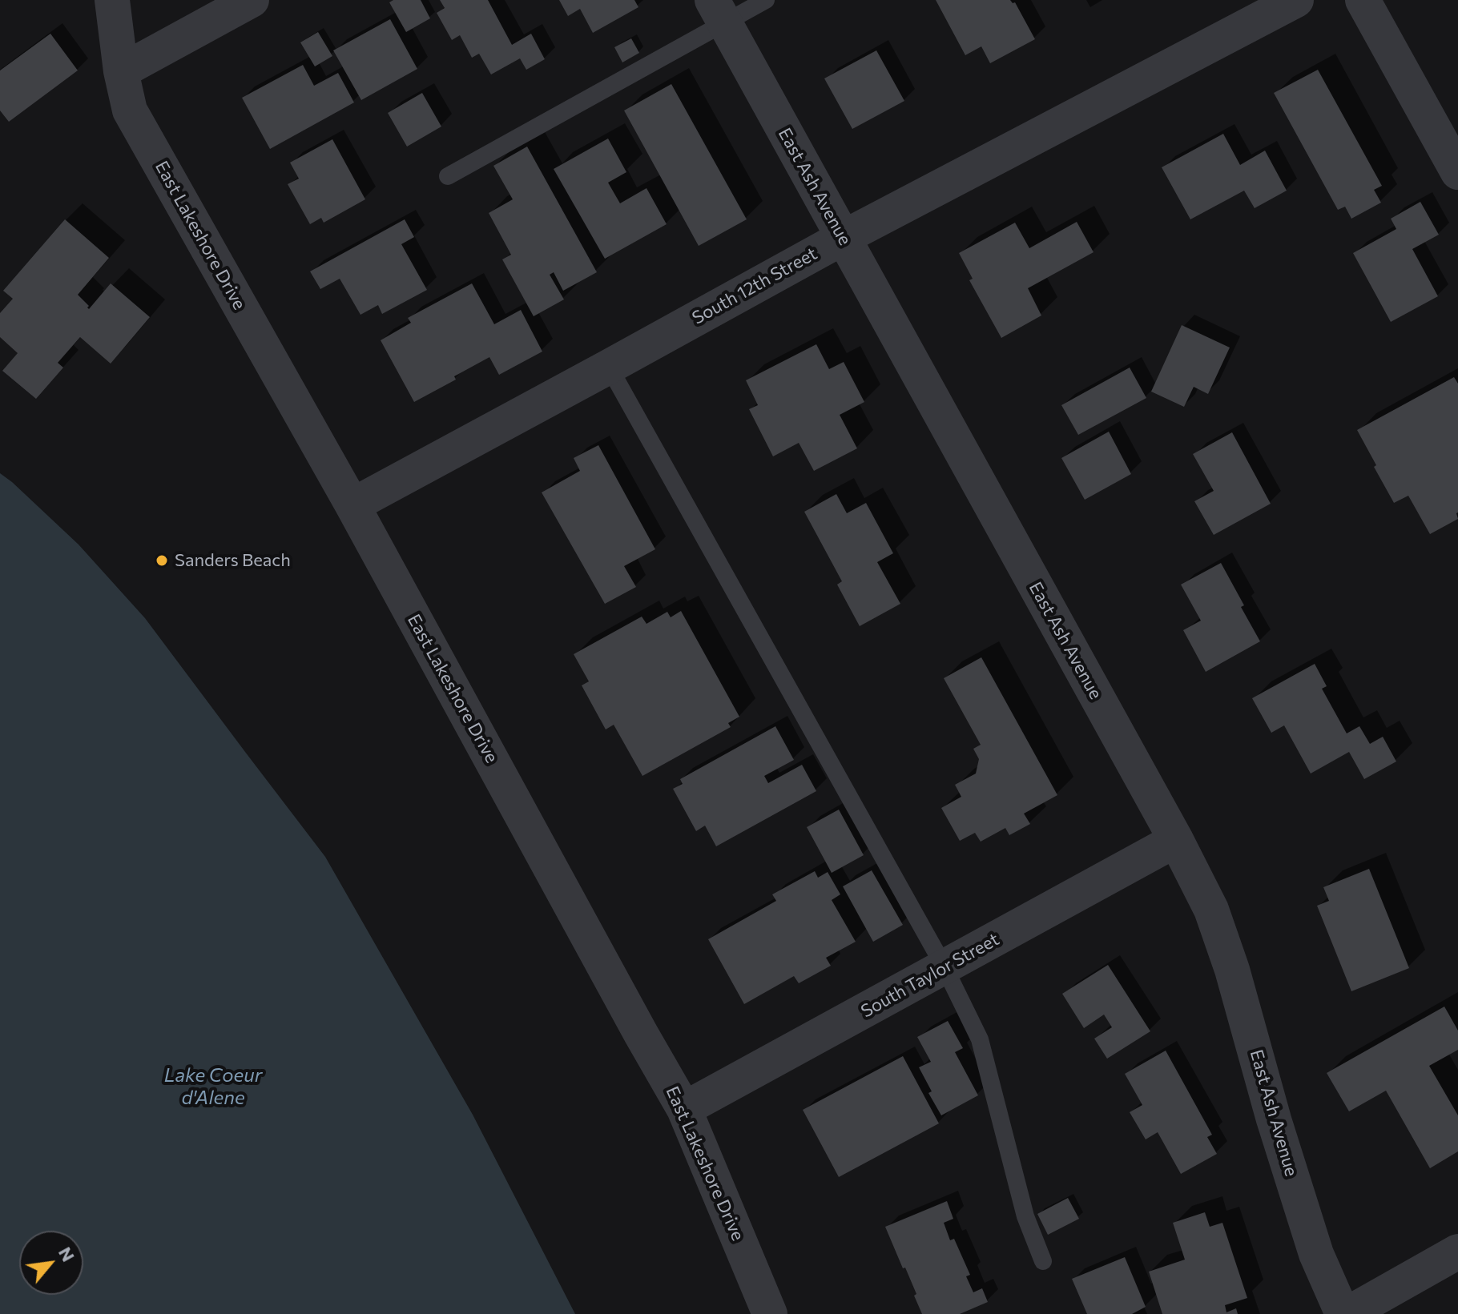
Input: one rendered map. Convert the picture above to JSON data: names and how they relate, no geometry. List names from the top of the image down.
{
  "streets": {
    "street": [
      "East Ash Avenue",
      "East Lakeshore Drive",
      "South 12th Street",
      "South Taylor Street"
    ]
  },
  "crossings": [
    ["East Ash Avenue", "South 12th Street"],
    ["East Ash Avenue", "South Taylor Street"],
    ["East Lakeshore Drive", "South 12th Street"],
    ["East Lakeshore Drive", "South Taylor Street"]
  ],
  "water": ["Lake Coeur d'Alene"],
  "places": ["Sanders Beach"],
  "north": "top right"
}
